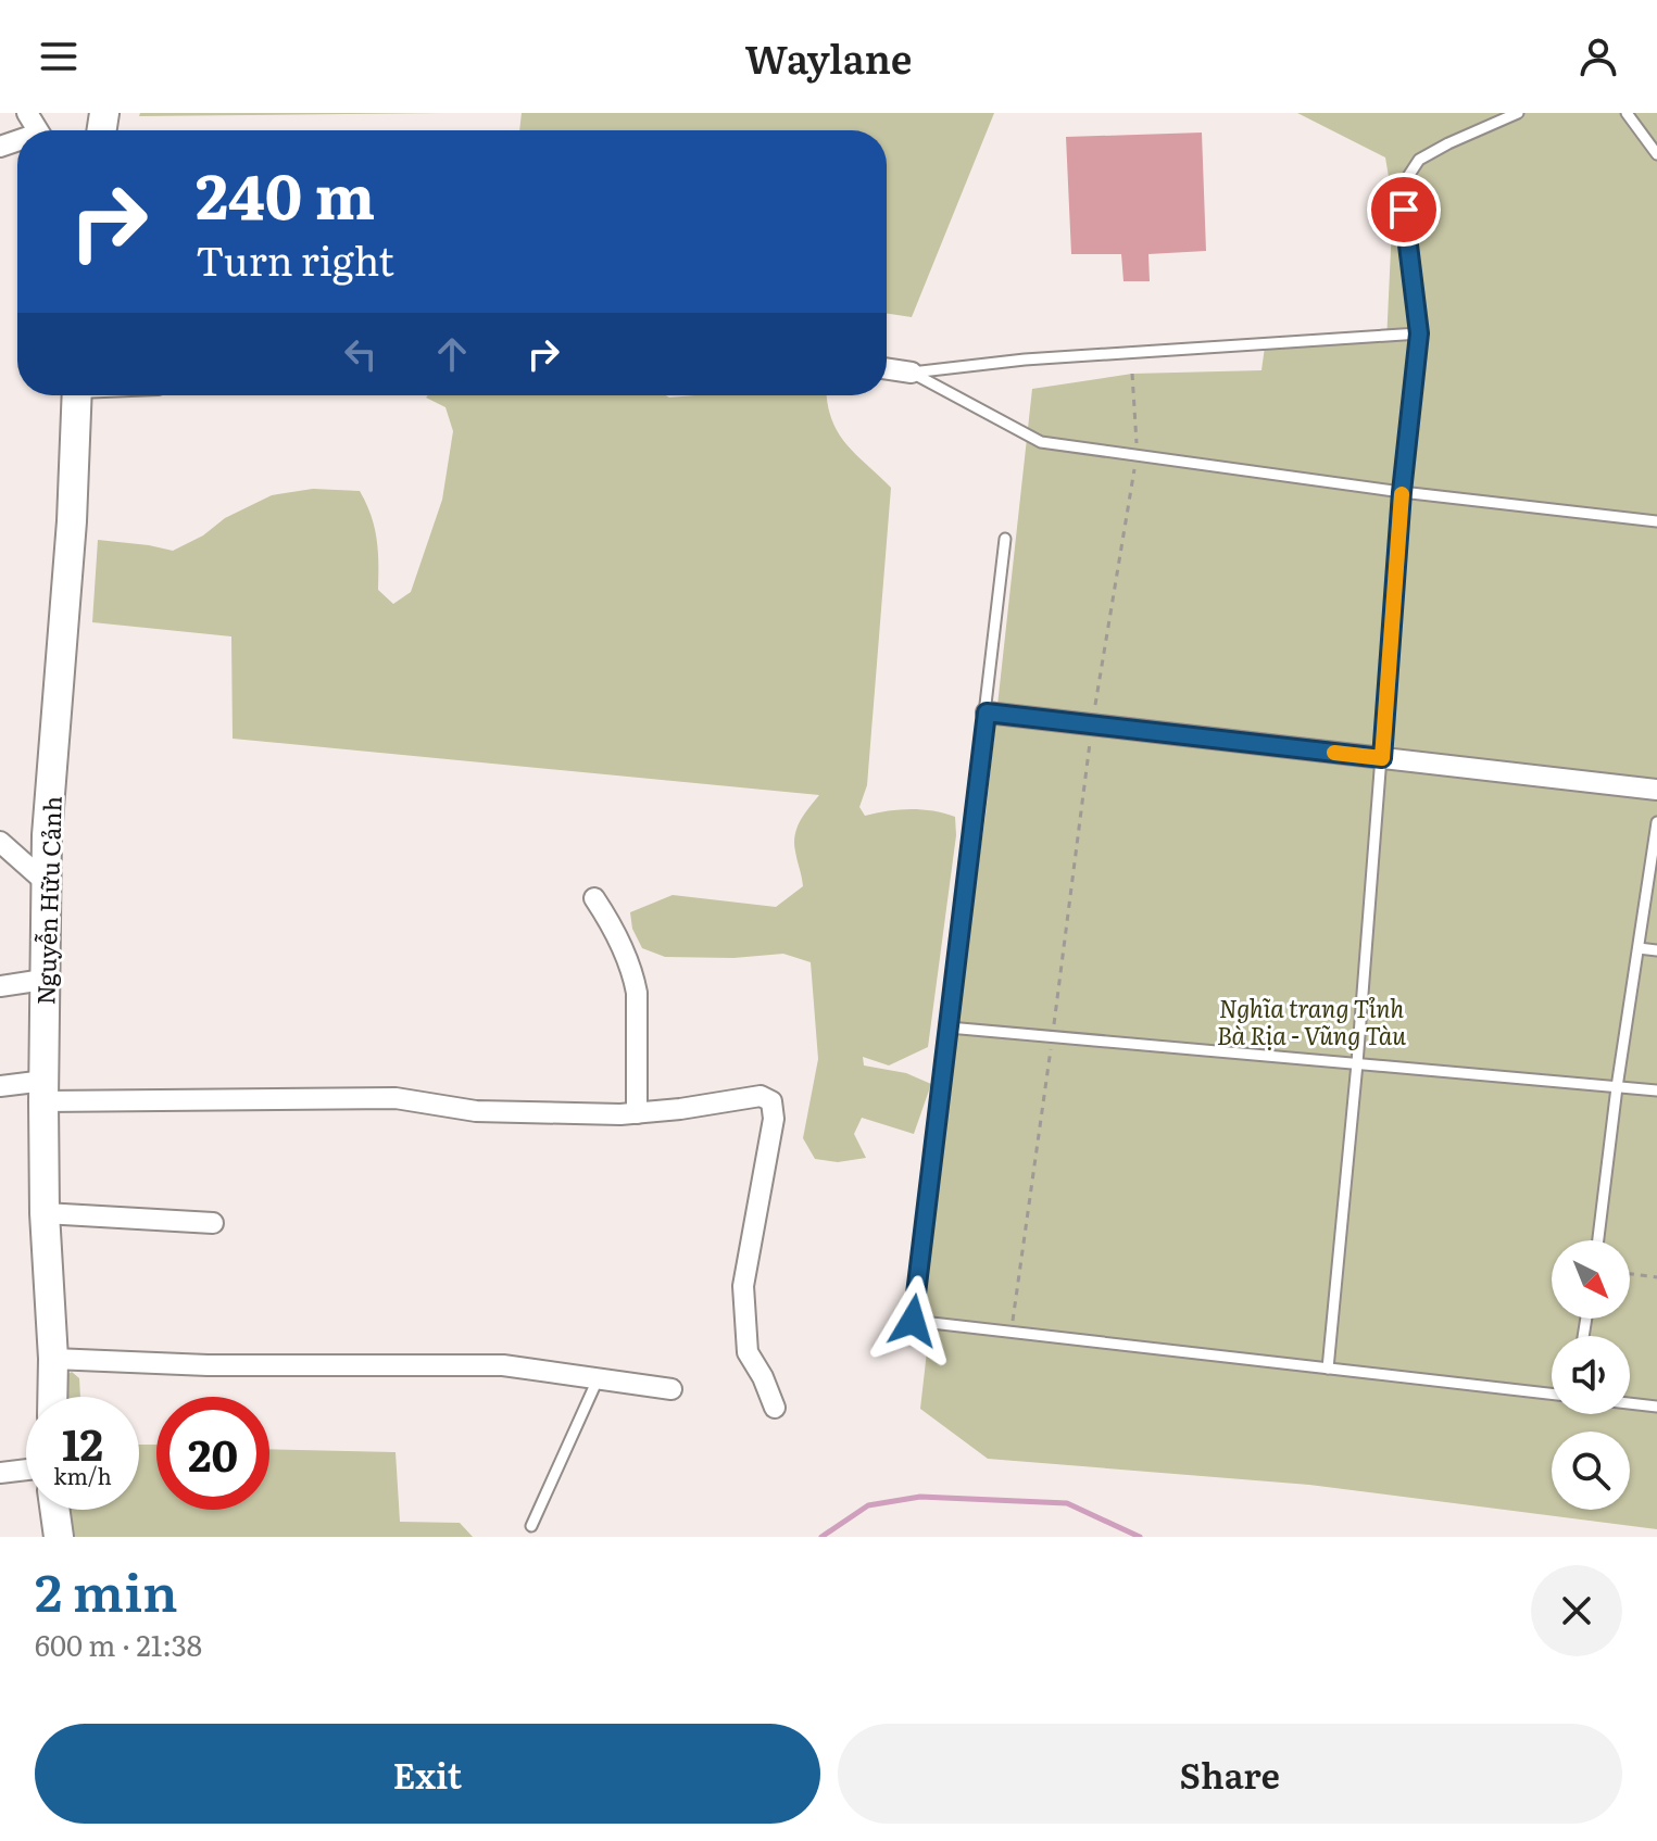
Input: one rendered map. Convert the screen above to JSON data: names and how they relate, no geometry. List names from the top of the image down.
{
  "streets": {
    "main road": ["Nguyễn Hữu Cảnh"]
  },
  "parks": ["Nghĩa trang Tỉnh Bà Rịa - Vũng Tàu"],
  "north": "bottom right",
  "page": {
    "header": "Waylane",
    "turn": ["240 m", "Turn right"],
    "speed": "12 km/h",
    "limit": "20",
    "heading": ["2 min", "600 m · 21:38"],
    "buttons": ["Exit", "Share"]
  }
}
